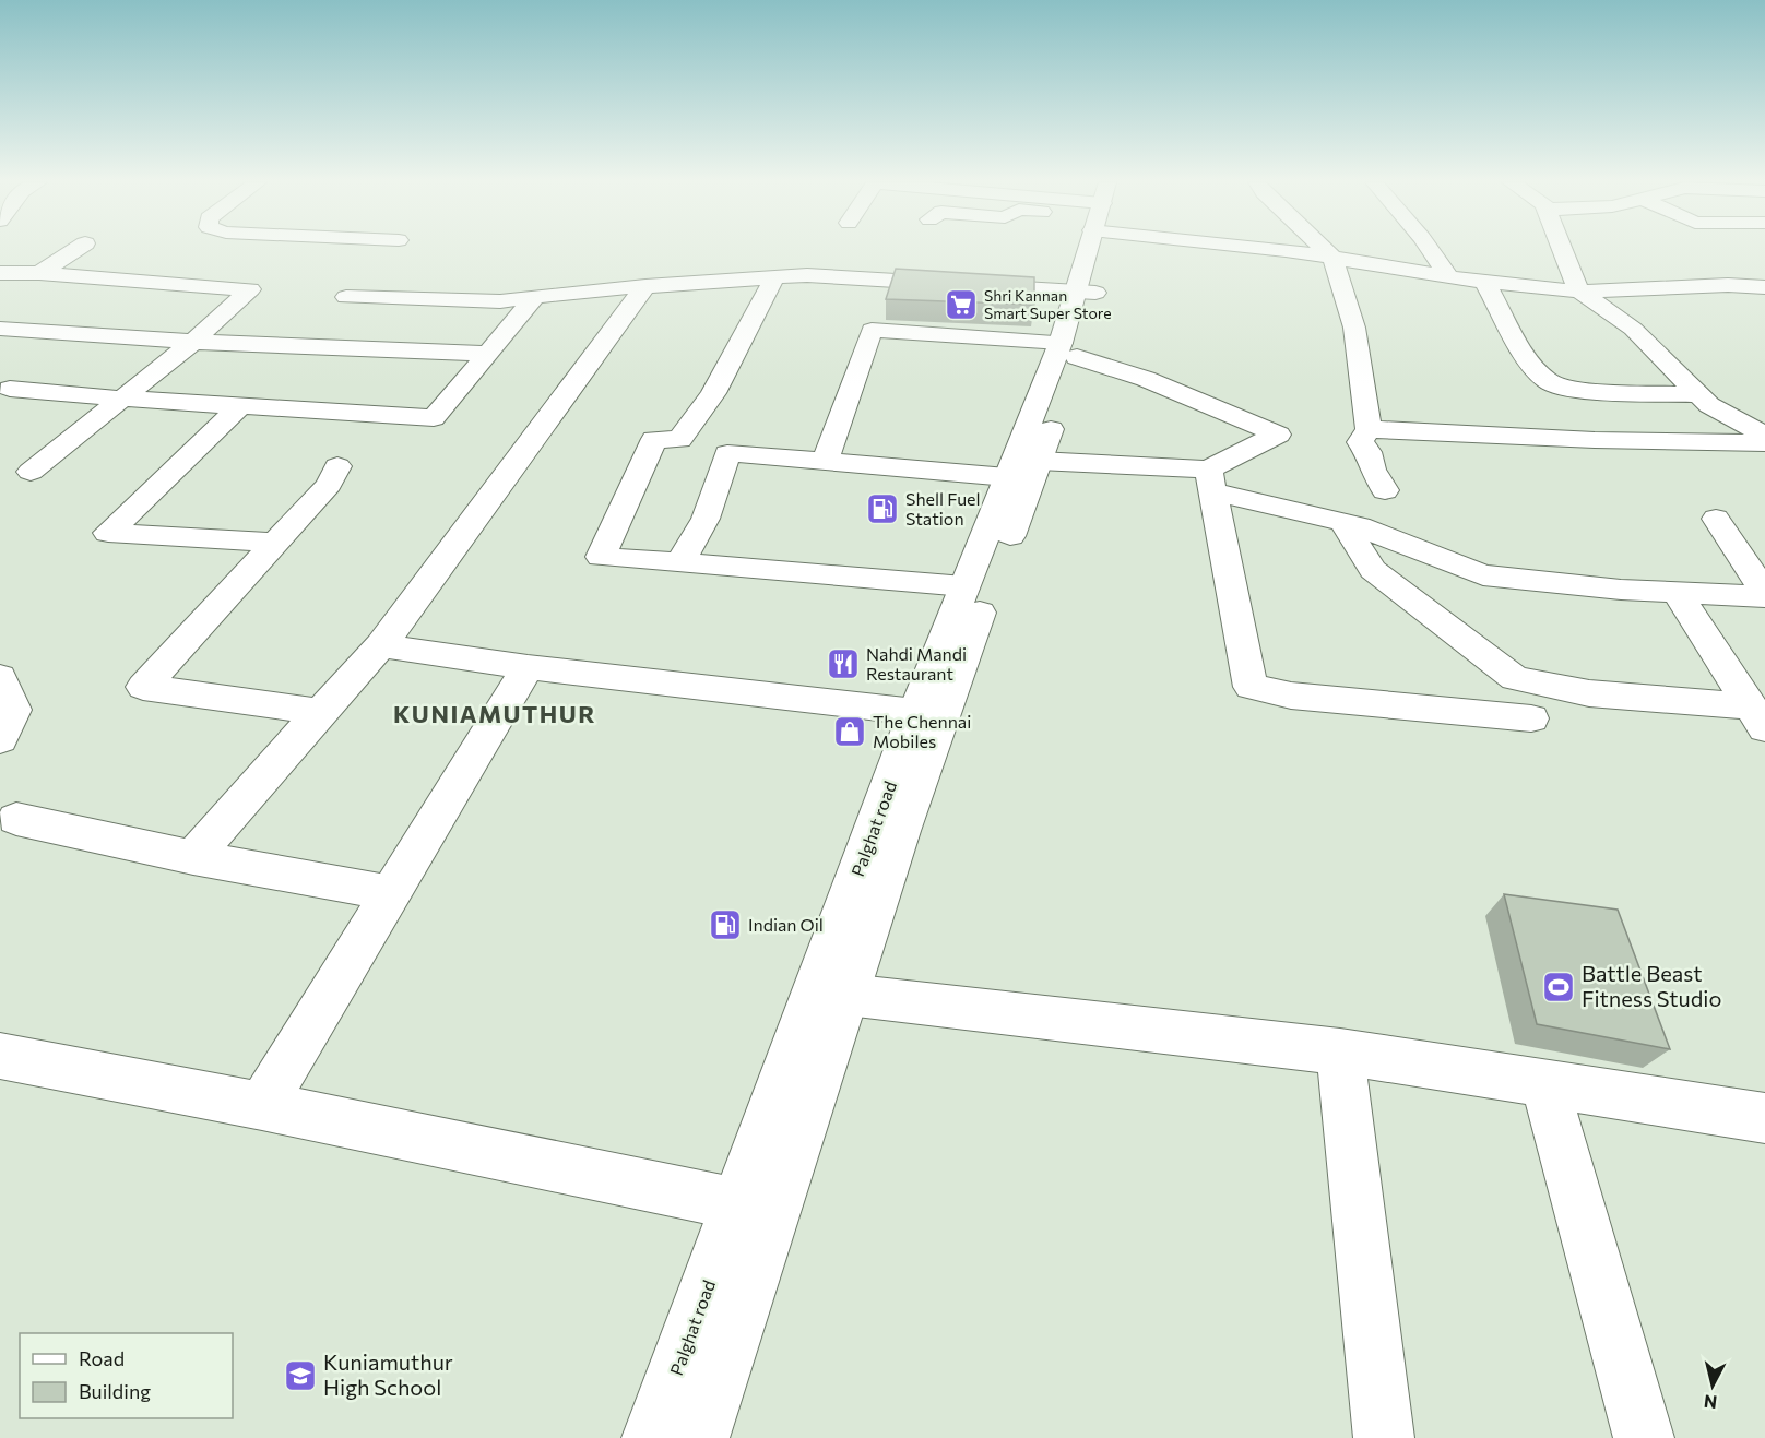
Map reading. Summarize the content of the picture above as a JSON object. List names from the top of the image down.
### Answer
{
  "streets": {
    "street": ["Palghat road"]
  },
  "districts": ["KUNIAMUTHUR"],
  "places": {
    "supermarket": ["Shri Kannan Smart Super Store"],
    "fuel station": ["Shell Fuel Station", "Indian Oil"],
    "restaurant": ["Nahdi Mandi Restaurant"],
    "shop": ["The Chennai Mobiles"],
    "sports": ["Battle Beast Fitness Studio"],
    "school or university": ["Kuniamuthur High School"]
  },
  "legend": ["Road", "Building"],
  "north": "bottom"
}
